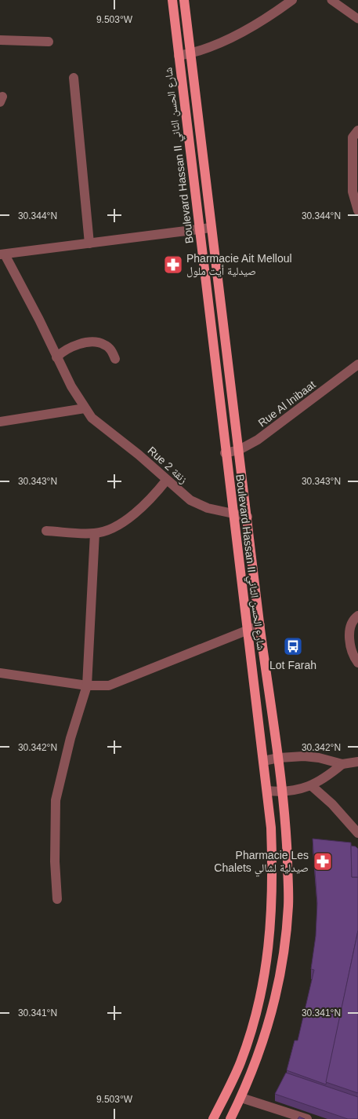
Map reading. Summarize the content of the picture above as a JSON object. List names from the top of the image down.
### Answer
{
  "streets": {
    "main road": ["Boulevard Hassan II شارع الحسن الثاني"],
    "street": ["Rue Al Inibaat", "Rue 2 زنقة"]
  },
  "crossings": [
    ["Boulevard Hassan II شارع الحسن الثاني", "Rue Al Inibaat"],
    ["Boulevard Hassan II شارع الحسن الثاني", "Rue 2 زنقة"]
  ],
  "places": {
    "pharmacy": ["Pharmacie Ait Melloul صيدلية أيت ملول", "Pharmacie Les Chalets صيدلية لشالي"],
    "bus stop": ["Lot Farah"]
  },
  "coordinates": [
    "9.503°W",
    "30.344°N",
    "30.343°N",
    "30.342°N",
    "30.341°N"
  ]
}
